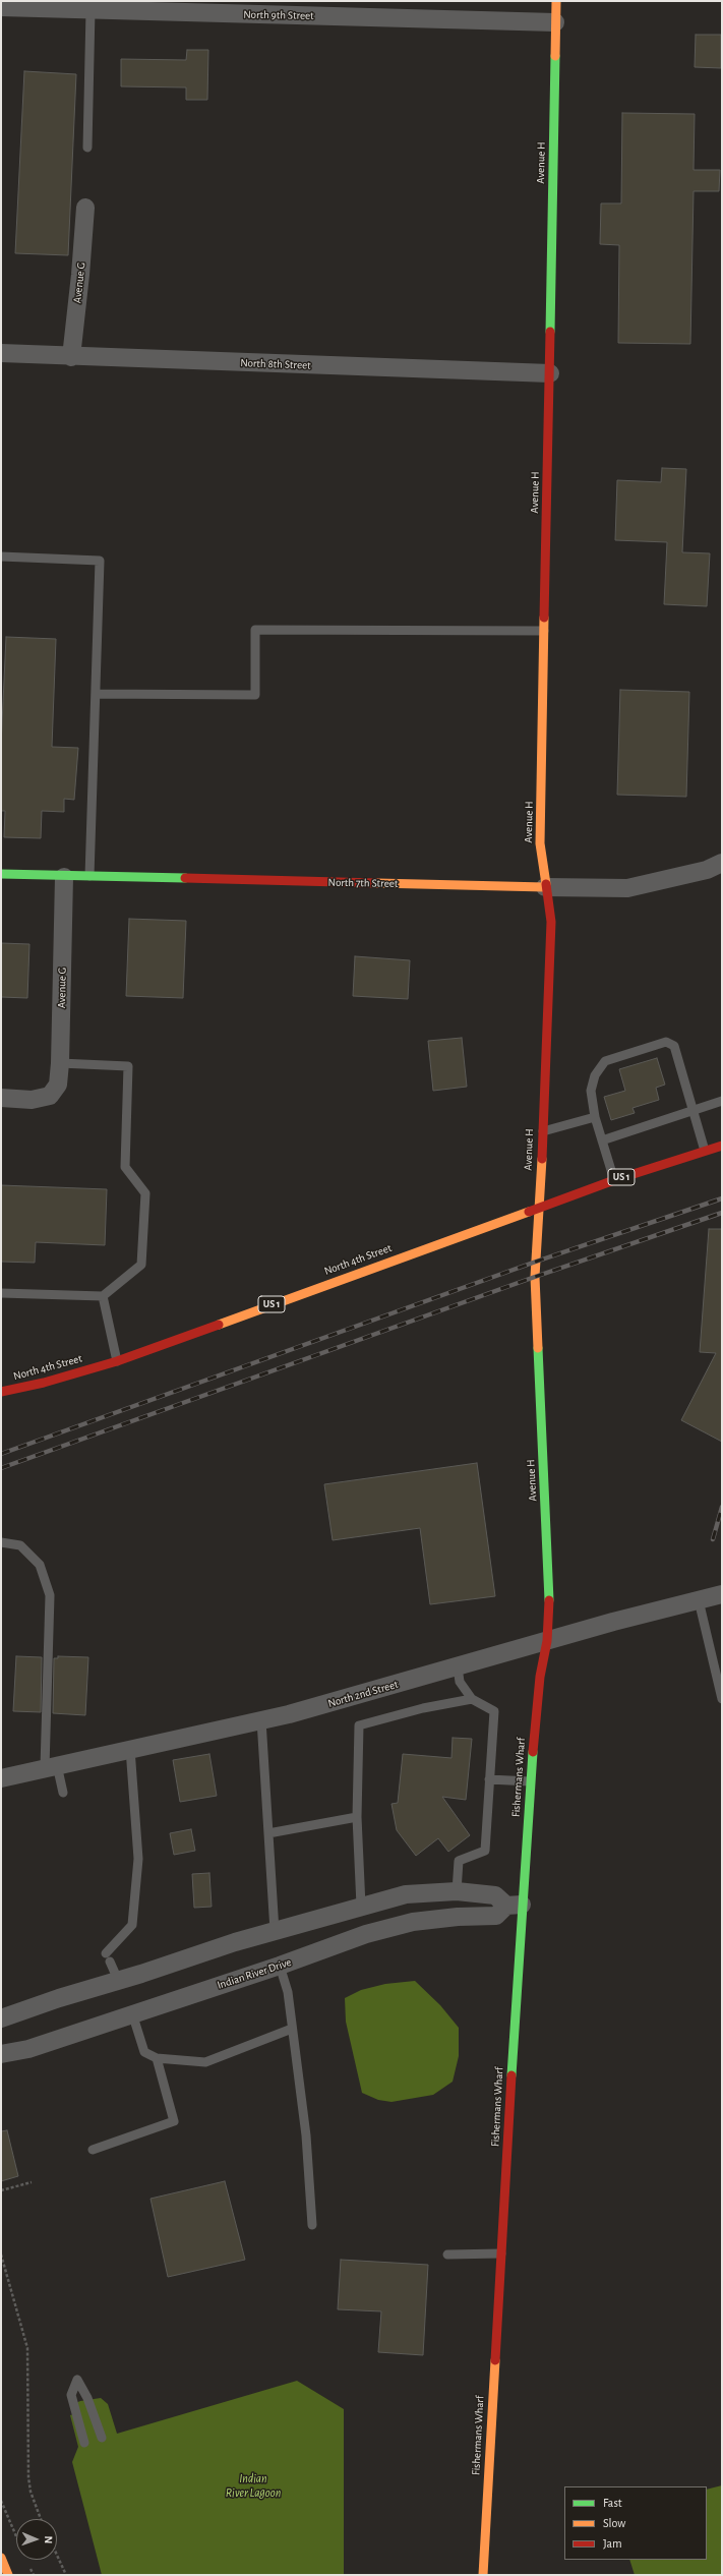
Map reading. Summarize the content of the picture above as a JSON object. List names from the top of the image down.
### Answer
{
  "streets": {
    "street": [
      "North 9th Street",
      "Avenue H",
      "Avenue G",
      "North 8th Street",
      "North 7th Street",
      "US 1",
      "North 4th Street",
      "North 2nd Street",
      "Fishermans Wharf",
      "Indian River Drive"
    ]
  },
  "crossings": [
    ["North 9th Street", "Avenue H"],
    ["Avenue H", "North 8th Street"],
    ["Avenue H", "North 7th Street"],
    ["Avenue H", "North 4th Street"],
    ["Avenue H", "North 2nd Street"],
    ["Avenue H", "Fishermans Wharf"],
    ["Avenue G", "North 8th Street"],
    ["Avenue G", "North 7th Street"],
    ["North 2nd Street", "Fishermans Wharf"],
    ["Fishermans Wharf", "Indian River Drive"]
  ],
  "water": ["Indian River Lagoon"],
  "legend": ["Fast", "Slow", "Jam"],
  "north": "right"
}
